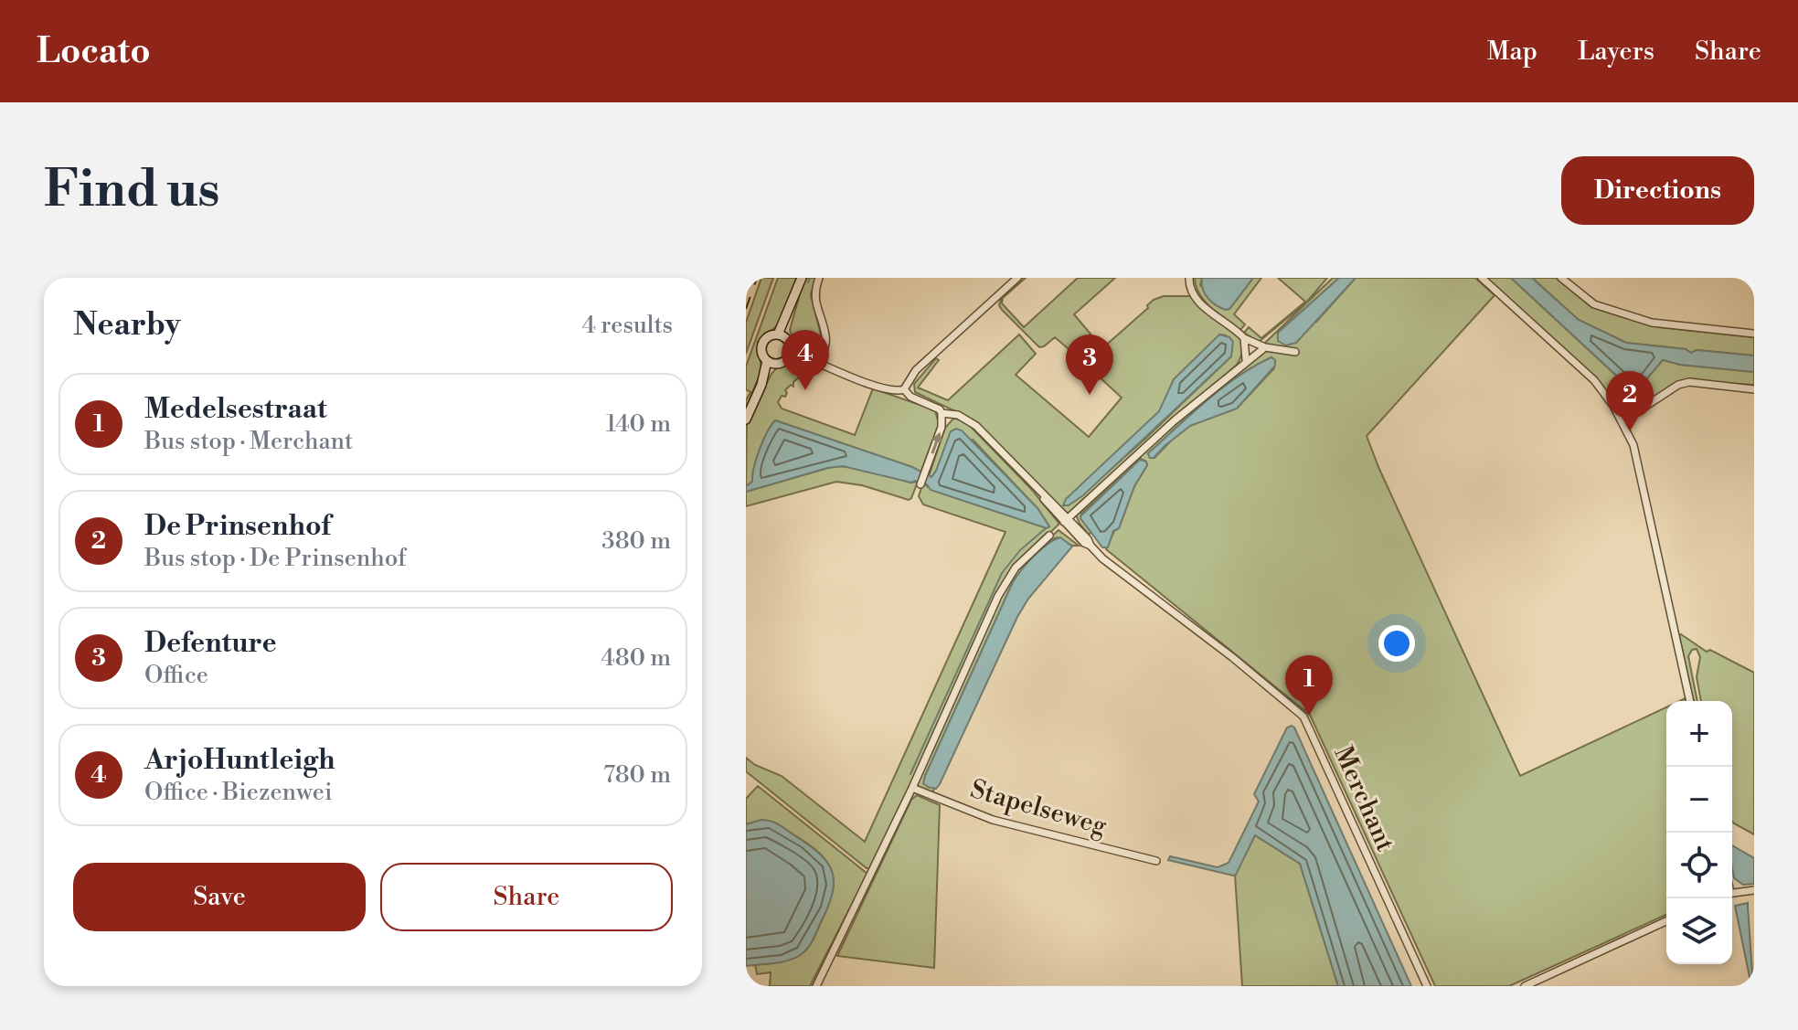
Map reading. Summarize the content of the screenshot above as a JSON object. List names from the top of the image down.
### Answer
{
  "streets": {
    "street": ["Merchant", "Stapelseweg"]
  },
  "page": {
    "header": "Locato",
    "nav": ["Map", "Layers", "Share"],
    "buttons": [
      "Directions",
      ["Save", "Share"]
    ],
    "title": "Find us",
    "heading": ["Nearby", "4 results"],
    "pins": [
      "4",
      "3",
      "2",
      "1"
    ],
    "list": [
      {
        "mark": "1",
        "name": "Medelsestraat",
        "note": "Bus stop · Merchant",
        "value": "140 m"
      },
      {
        "mark": "2",
        "name": "De Prinsenhof",
        "note": "Bus stop · De Prinsenhof",
        "value": "380 m"
      },
      {
        "mark": "3",
        "name": "Defenture",
        "note": "Office",
        "value": "480 m"
      },
      {
        "mark": "4",
        "name": "ArjoHuntleigh",
        "note": "Office · Biezenwei",
        "value": "780 m"
      }
    ],
    "map_buttons": ["+", "−"]
  }
}
